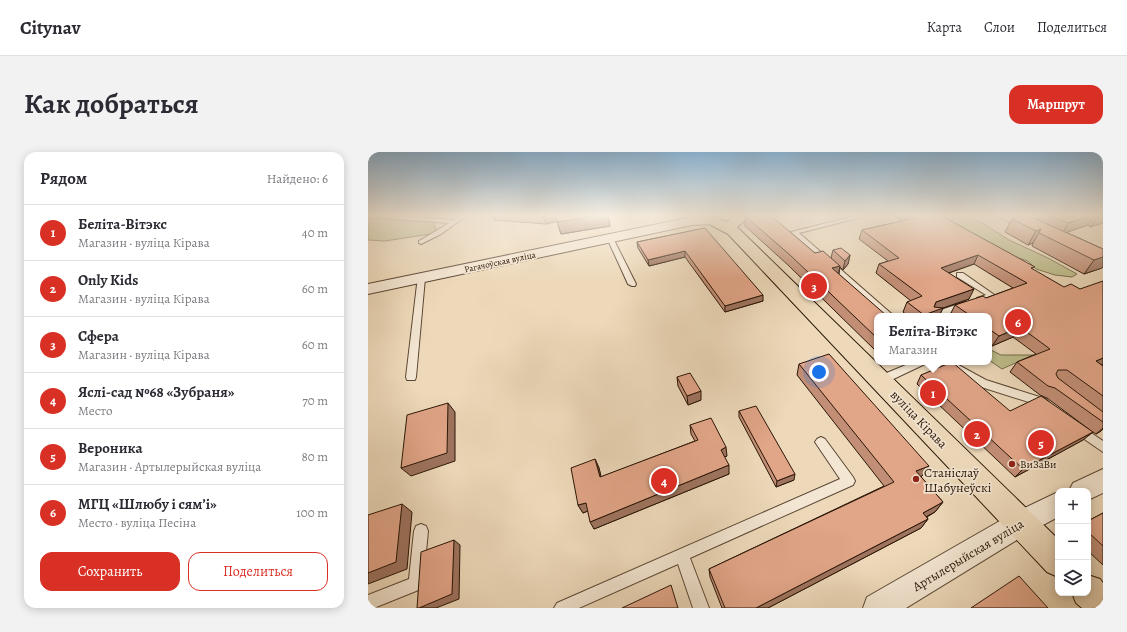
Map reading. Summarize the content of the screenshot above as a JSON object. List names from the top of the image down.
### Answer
{
  "streets": {
    "main road": ["вуліца Кірава"],
    "street": ["Рагачоўская вуліца", "Артылерыйская вуліца"]
  },
  "crossings": [
    ["вуліца Кірава", "Артылерыйская вуліца"]
  ],
  "places": ["ВиЗаВи", "Станіслаў Шабунеўскі"],
  "page": {
    "header": "Citynav",
    "nav": ["Карта", "Слои", "Поделиться"],
    "title": "Как добраться",
    "buttons": [
      "Маршрут",
      ["Сохранить", "Поделиться"]
    ],
    "heading": ["Рядом", "Найдено: 6"],
    "list": [
      {
        "mark": "1",
        "name": "Беліта-Вітэкс",
        "note": "Магазин · вуліца Кірава",
        "value": "40 m"
      },
      {
        "mark": "2",
        "name": "Only Kids",
        "note": "Магазин · вуліца Кірава",
        "value": "60 m"
      },
      {
        "mark": "3",
        "name": "Сфера",
        "note": "Магазин · вуліца Кірава",
        "value": "60 m"
      },
      {
        "mark": "4",
        "name": "Яслі-сад №68 «Зубраня»",
        "note": "Место",
        "value": "70 m"
      },
      {
        "mark": "5",
        "name": "Вероника",
        "note": "Магазин · Артылерыйская вуліца",
        "value": "80 m"
      },
      {
        "mark": "6",
        "name": "МГЦ «Шлюбу і сямʼі»",
        "note": "Место · вуліца Песіна",
        "value": "100 m"
      }
    ],
    "pins": [
      "3",
      "6",
      "1",
      "2",
      "5",
      "4"
    ],
    "popup": ["Беліта-Вітэкс", "Магазин"],
    "map_buttons": ["+", "−"]
  }
}
